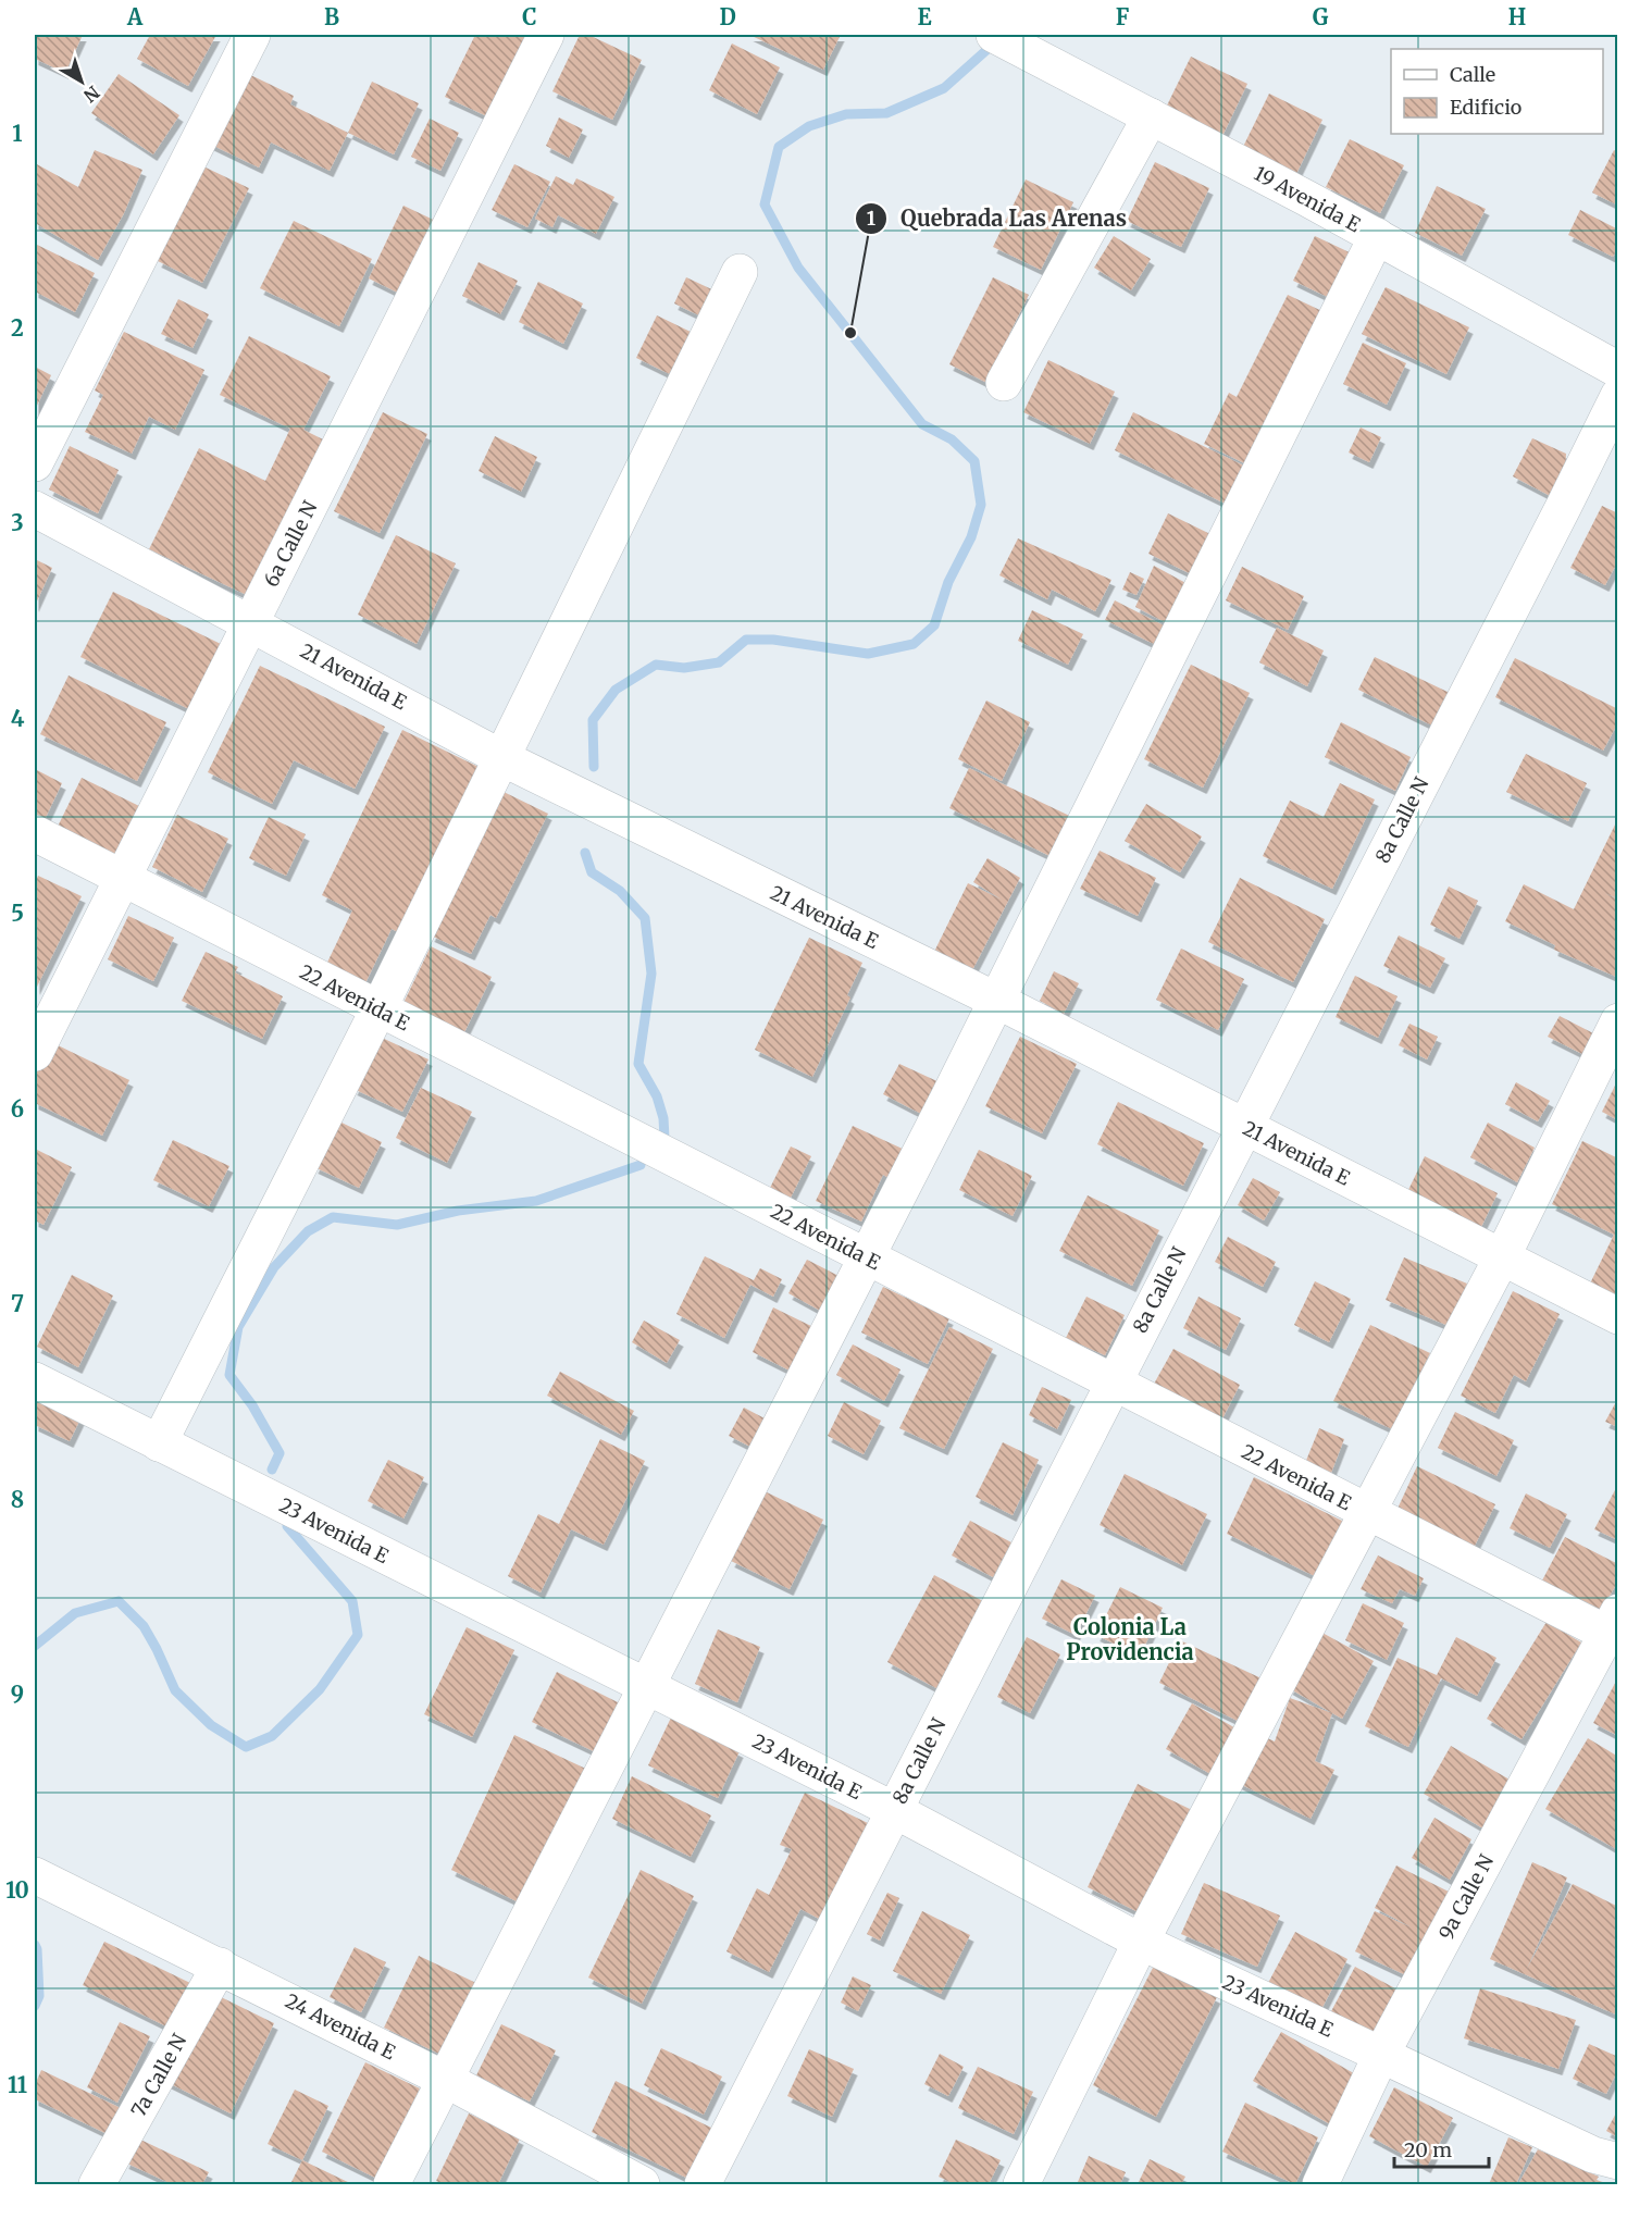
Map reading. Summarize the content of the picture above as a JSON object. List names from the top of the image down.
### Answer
{
  "streets": {
    "street": [
      "19 Avenida E",
      "6a Calle N",
      "21 Avenida E",
      "8a Calle N",
      "22 Avenida E",
      "23 Avenida E",
      "9a Calle N",
      "24 Avenida E",
      "7a Calle N"
    ]
  },
  "crossings": [
    ["6a Calle N", "21 Avenida E"],
    ["6a Calle N", "22 Avenida E"],
    ["21 Avenida E", "8a Calle N"],
    ["8a Calle N", "22 Avenida E"],
    ["8a Calle N", "23 Avenida E"],
    ["22 Avenida E", "9a Calle N"],
    ["23 Avenida E", "9a Calle N"],
    ["24 Avenida E", "7a Calle N"]
  ],
  "districts": ["Colonia La Providencia"],
  "places": ["Quebrada Las Arenas"],
  "legend": ["Calle", "Edificio"],
  "scale_bar": "20 m",
  "north": "bottom right",
  "grid": {
    "columns": [
      "A",
      "B",
      "C",
      "D",
      "E",
      "F",
      "G",
      "H"
    ],
    "rows": [
      "1",
      "2",
      "3",
      "4",
      "5",
      "6",
      "7",
      "8",
      "9",
      "10",
      "11"
    ]
  }
}
